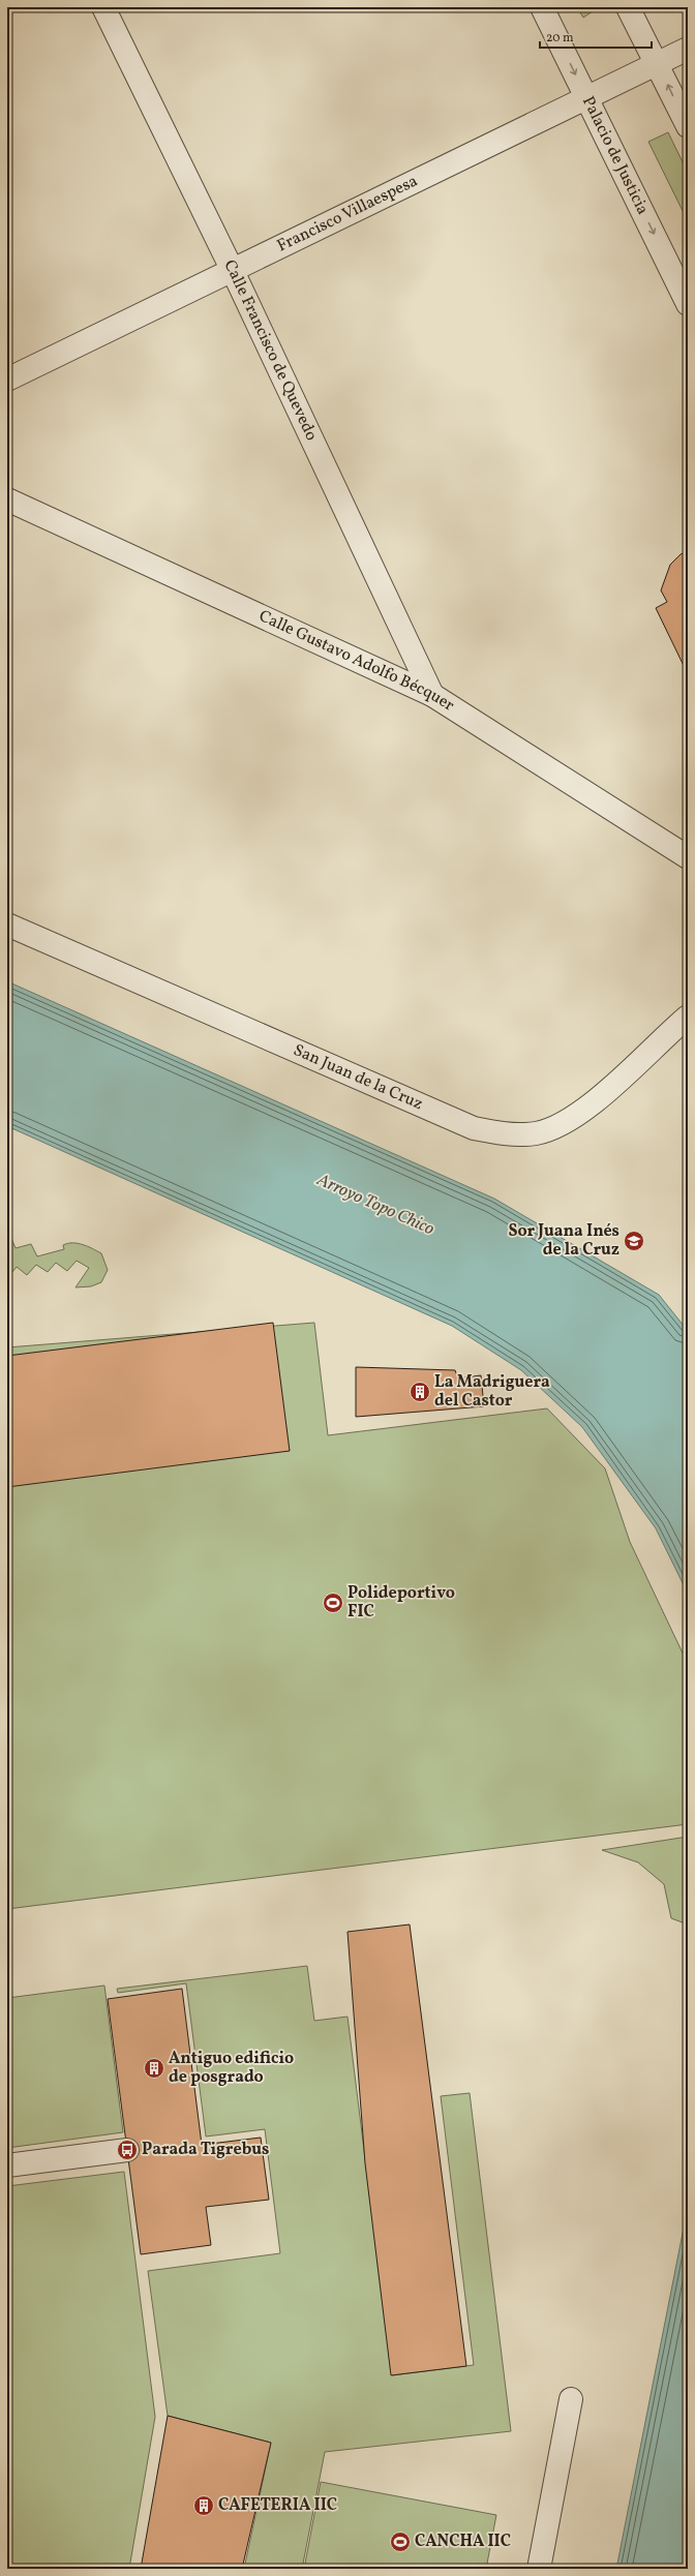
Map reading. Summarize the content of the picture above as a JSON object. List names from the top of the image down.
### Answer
{
  "streets": {
    "street": [
      "Palacio de Justicia",
      "Francisco Villaespesa",
      "Calle Francisco de Quevedo",
      "Calle Gustavo Adolfo Bécquer",
      "San Juan de la Cruz"
    ]
  },
  "crossings": [
    ["Palacio de Justicia", "Francisco Villaespesa"],
    ["Francisco Villaespesa", "Calle Francisco de Quevedo"],
    ["Calle Francisco de Quevedo", "Calle Gustavo Adolfo Bécquer"]
  ],
  "water": ["Arroyo Topo Chico"],
  "places": {
    "school or university": ["Sor Juana Inés de la Cruz"],
    "building": ["La Madriguera del Castor", "Antiguo edificio de posgrado", "CAFETERIA IIC"],
    "sports": ["Polideportivo FIC", "CANCHA IIC"],
    "bus stop": ["Parada Tigrebus"]
  },
  "scale_bar": "20 m"
}
